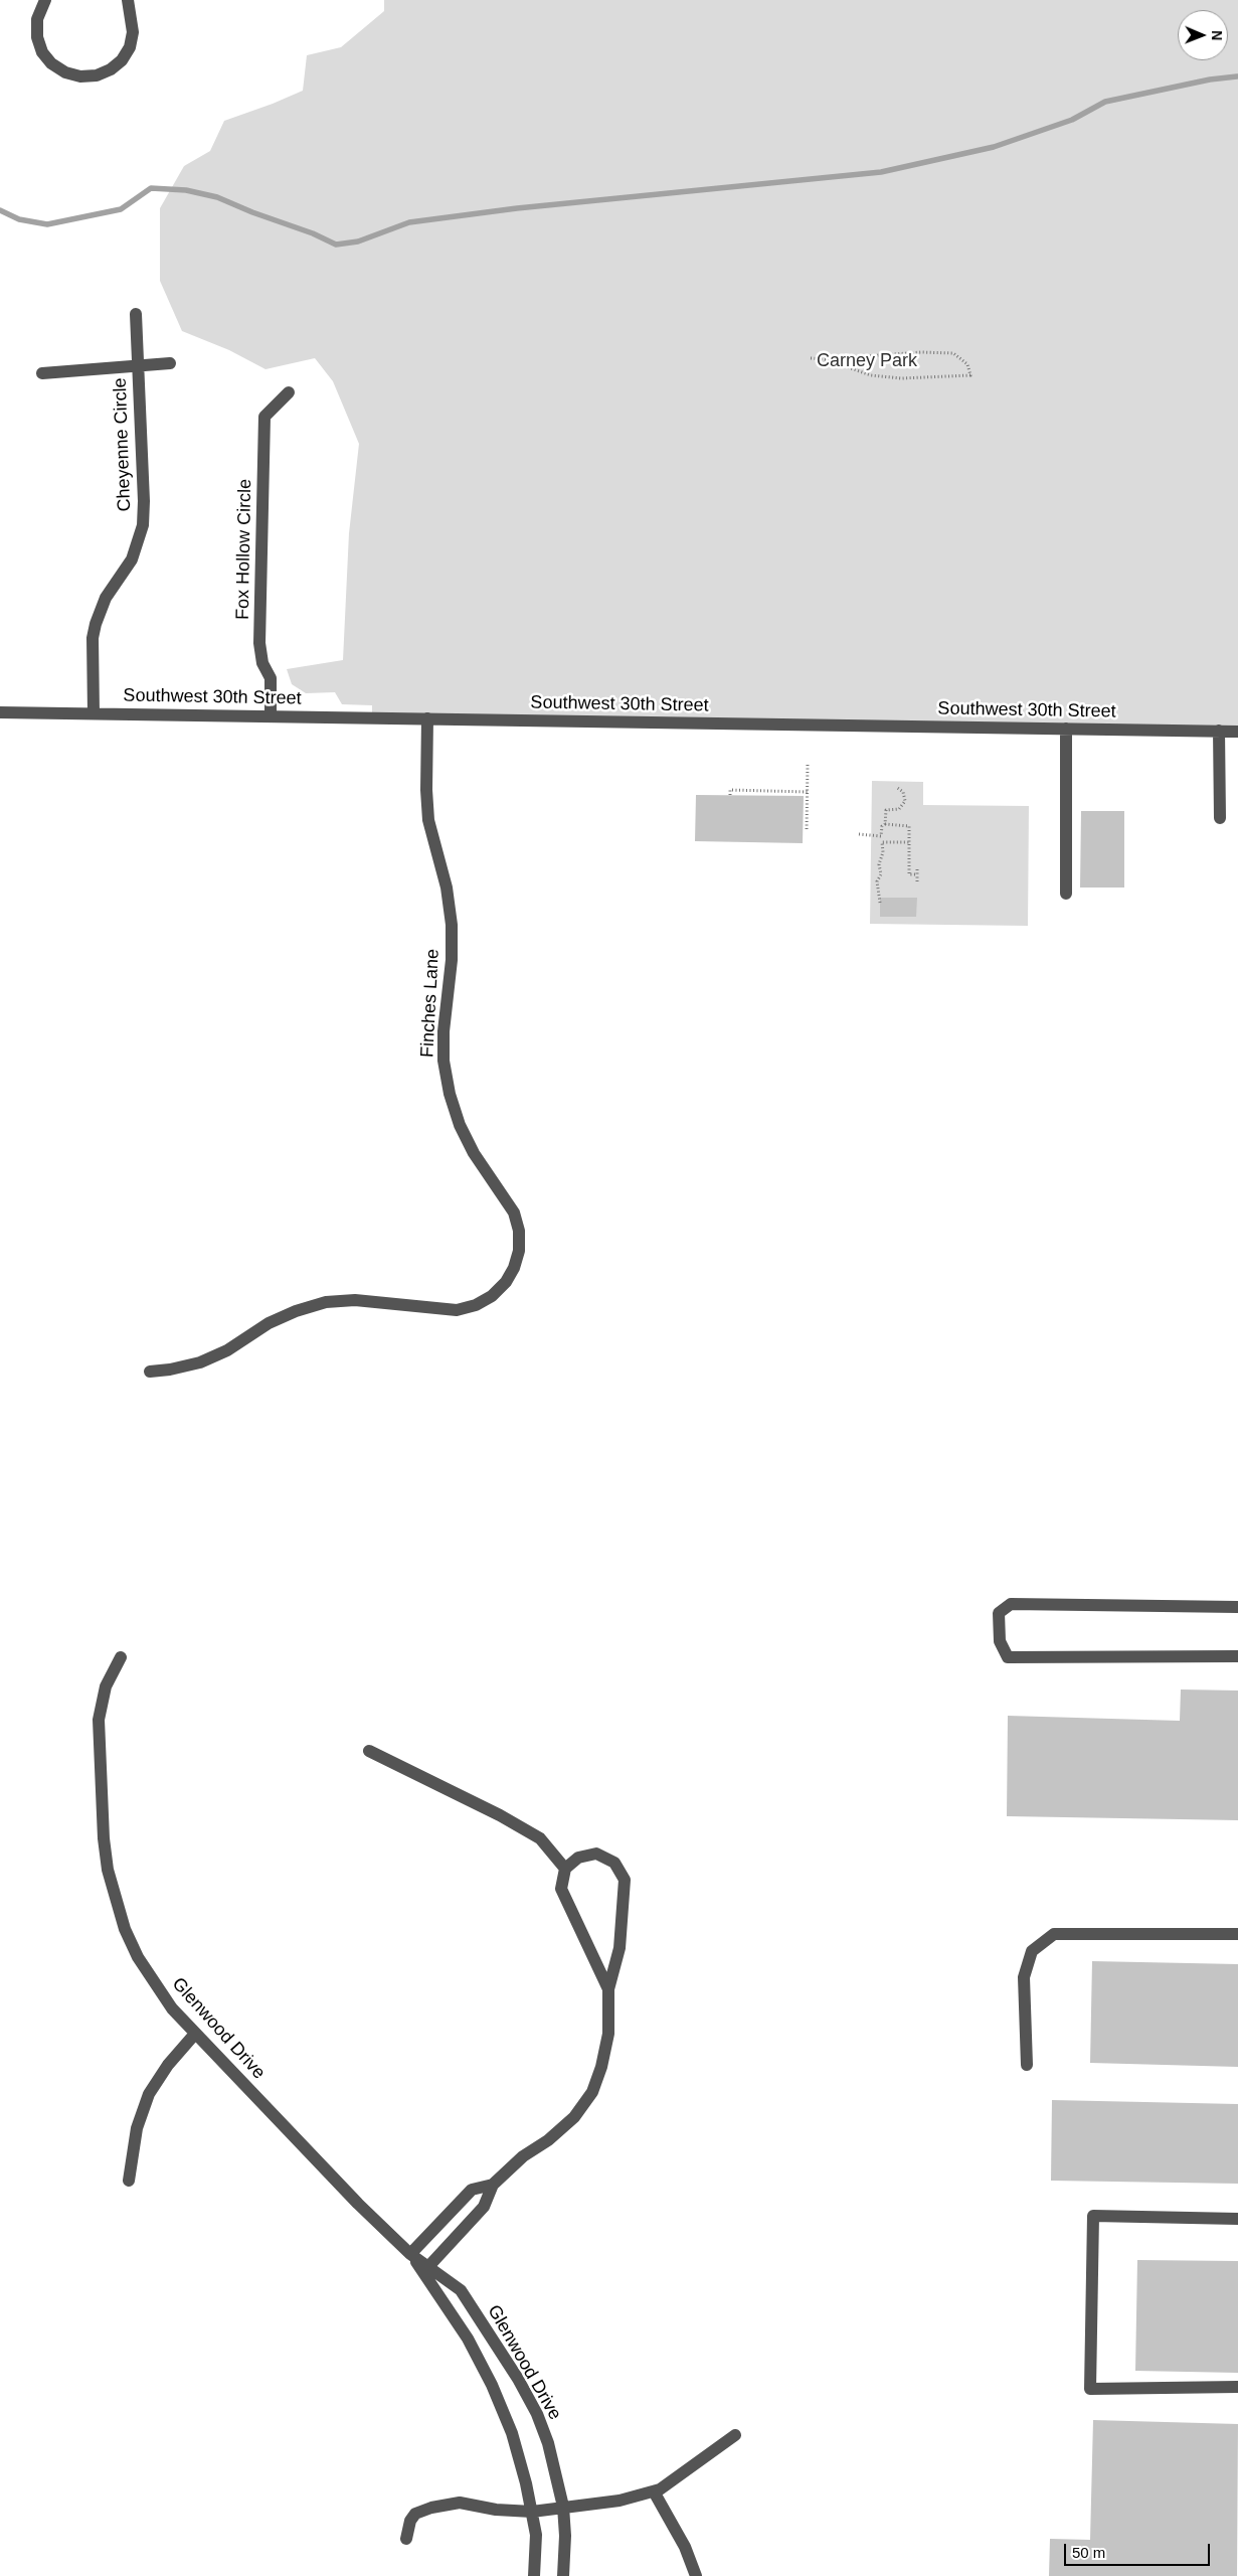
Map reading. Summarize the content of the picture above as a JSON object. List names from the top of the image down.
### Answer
{
  "streets": {
    "street": [
      "Cheyenne Circle",
      "Fox Hollow Circle",
      "Southwest 30th Street",
      "Finches Lane",
      "Glenwood Drive"
    ]
  },
  "crossings": [
    ["Cheyenne Circle", "Southwest 30th Street"],
    ["Fox Hollow Circle", "Southwest 30th Street"],
    ["Southwest 30th Street", "Finches Lane"]
  ],
  "parks": ["Carney Park"],
  "scale_bar": "50 m",
  "north": "right"
}
